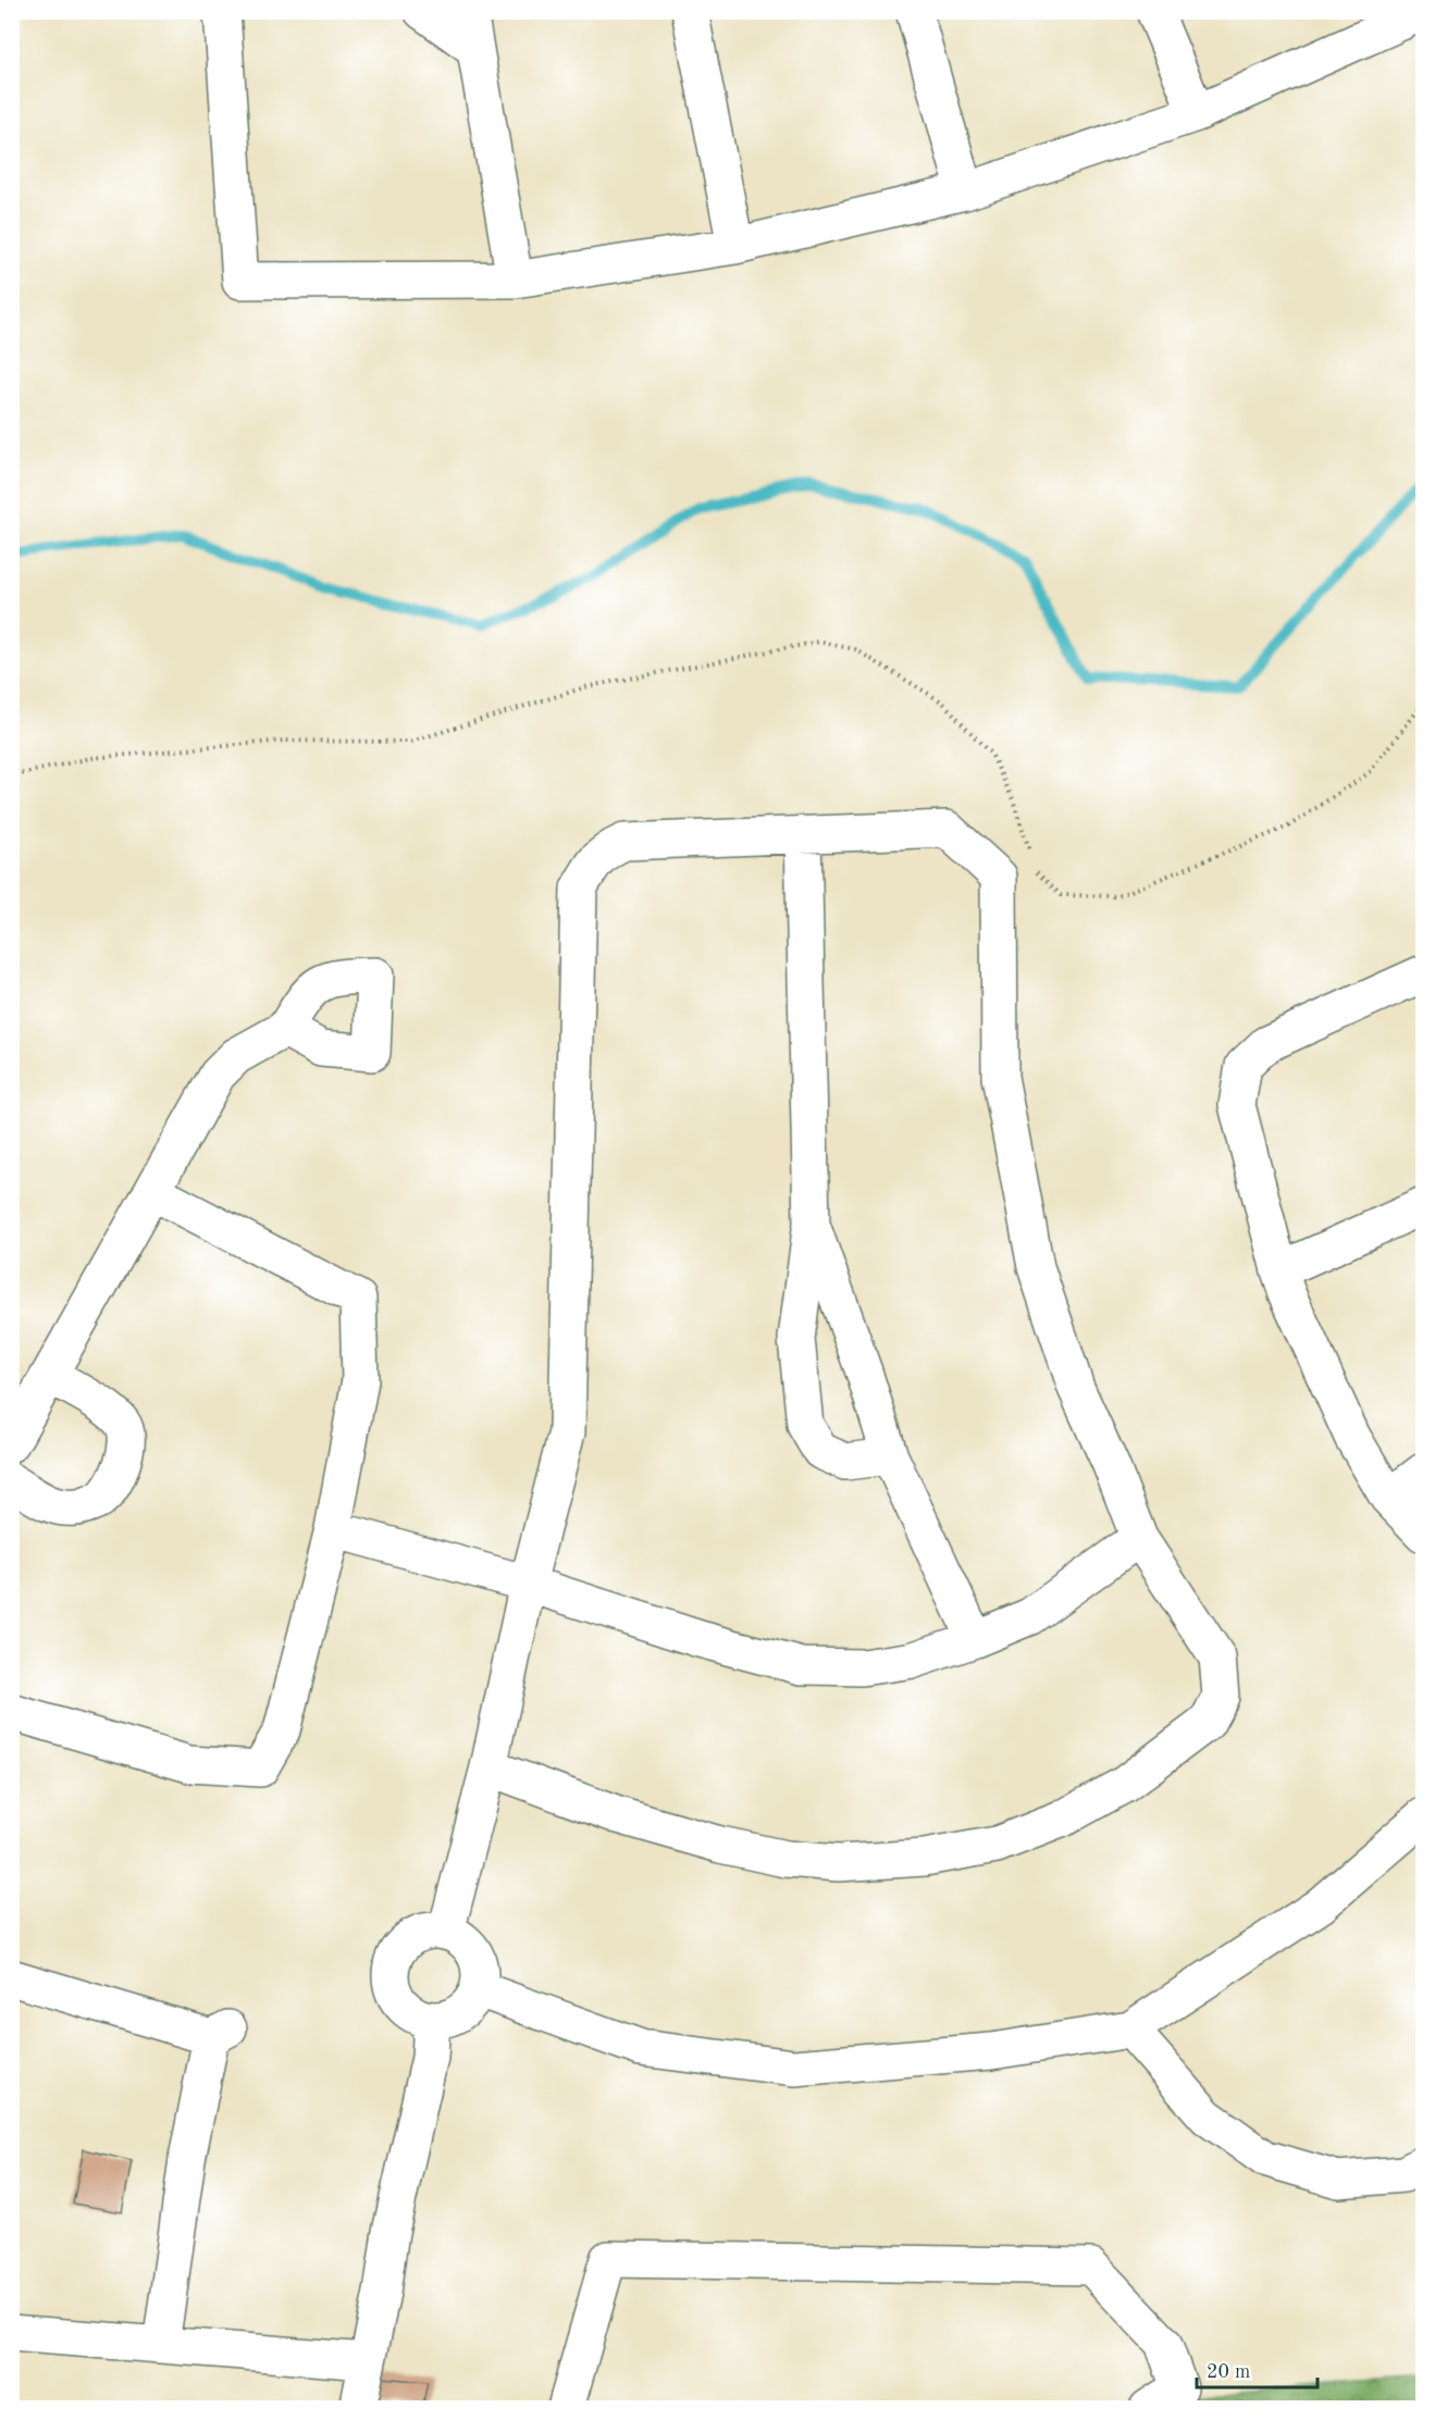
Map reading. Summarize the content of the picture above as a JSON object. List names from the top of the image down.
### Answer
{
  "scale_bar": "20 m"
}
